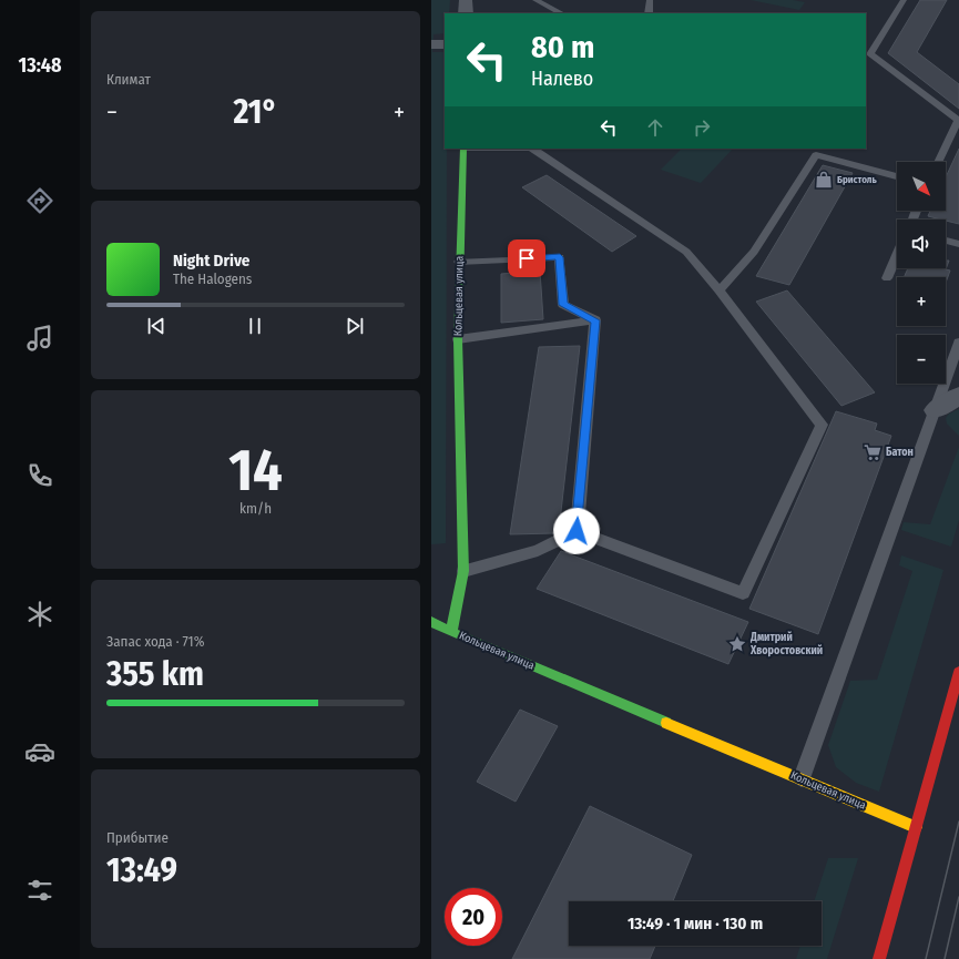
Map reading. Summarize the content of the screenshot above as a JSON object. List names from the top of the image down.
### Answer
{
  "streets": {
    "main road": ["Кольцевая улица"]
  },
  "places": {
    "shop": ["Бристоль"],
    "supermarket": ["Батон"],
    "place": ["Дмитрий Хворостовский"]
  },
  "north": "bottom right",
  "page": {
    "tabs": "13:48",
    "tile": [
      "Климат",
      ["14", "km/h"],
      ["Запас хода · 71%", "355 km"],
      ["Прибытие", "13:49"]
    ],
    "turn": ["80 m", "Налево"],
    "heat": ["−", "21°", "+"],
    "map_buttons": ["+", "−"],
    "song": ["Night Drive", "The Halogens"],
    "limit": "20",
    "trip": "13:49 · 1 мин · 130 m"
  }
}
